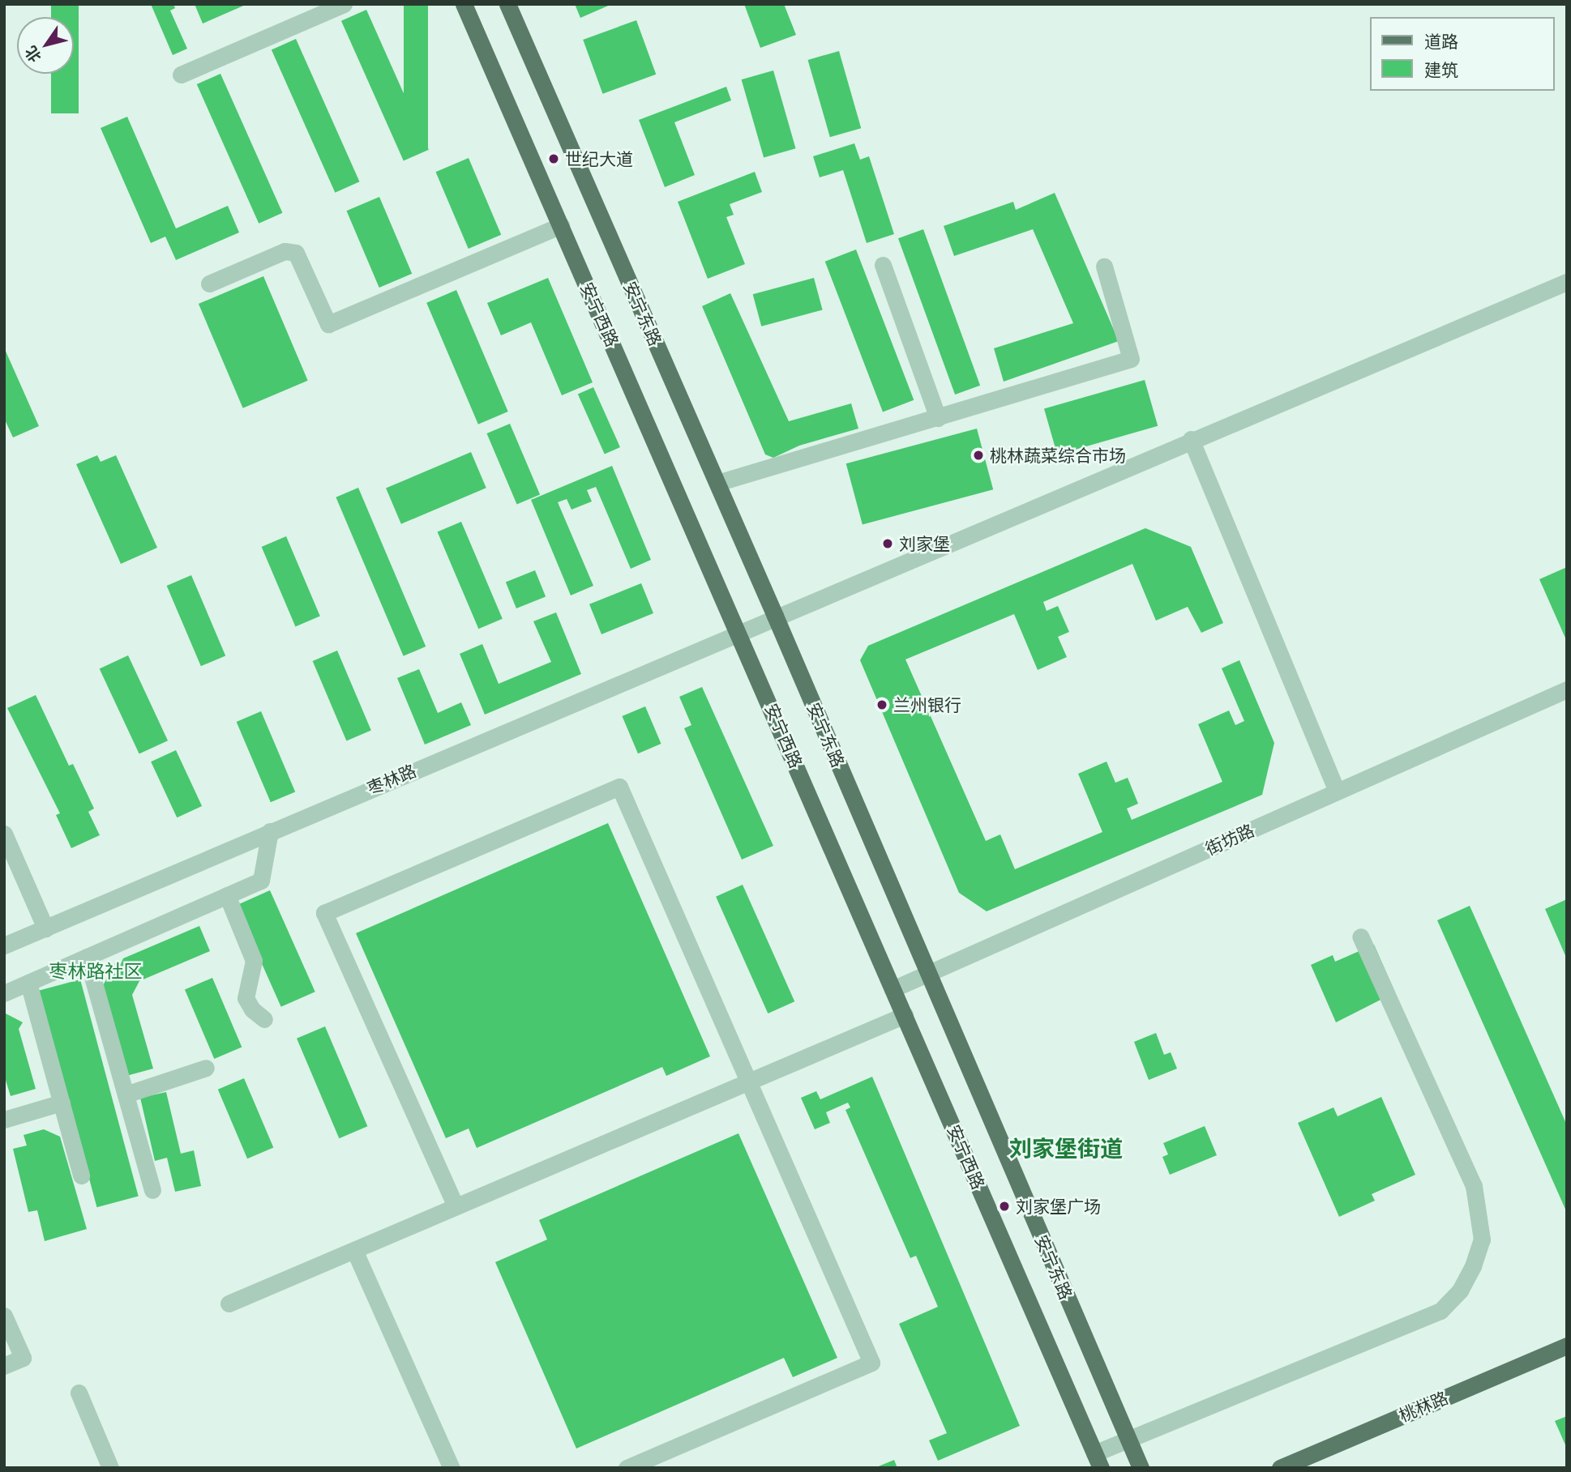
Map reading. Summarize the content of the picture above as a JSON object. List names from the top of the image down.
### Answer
{
  "streets": {
    "main road": ["安宁东路", "安宁西路", "桃林路"],
    "street": ["枣林路", "街坊路"]
  },
  "crossings": [
    ["安宁东路", "枣林路"],
    ["安宁东路", "街坊路"],
    ["安宁西路", "枣林路"],
    ["安宁西路", "街坊路"]
  ],
  "districts": ["枣林路社区", "刘家堡街道"],
  "places": [
    "世纪大道",
    "桃林蔬菜综合市场",
    "刘家堡",
    "兰州银行",
    "刘家堡广场"
  ],
  "legend": ["道路", "建筑"],
  "north": "bottom left"
}
